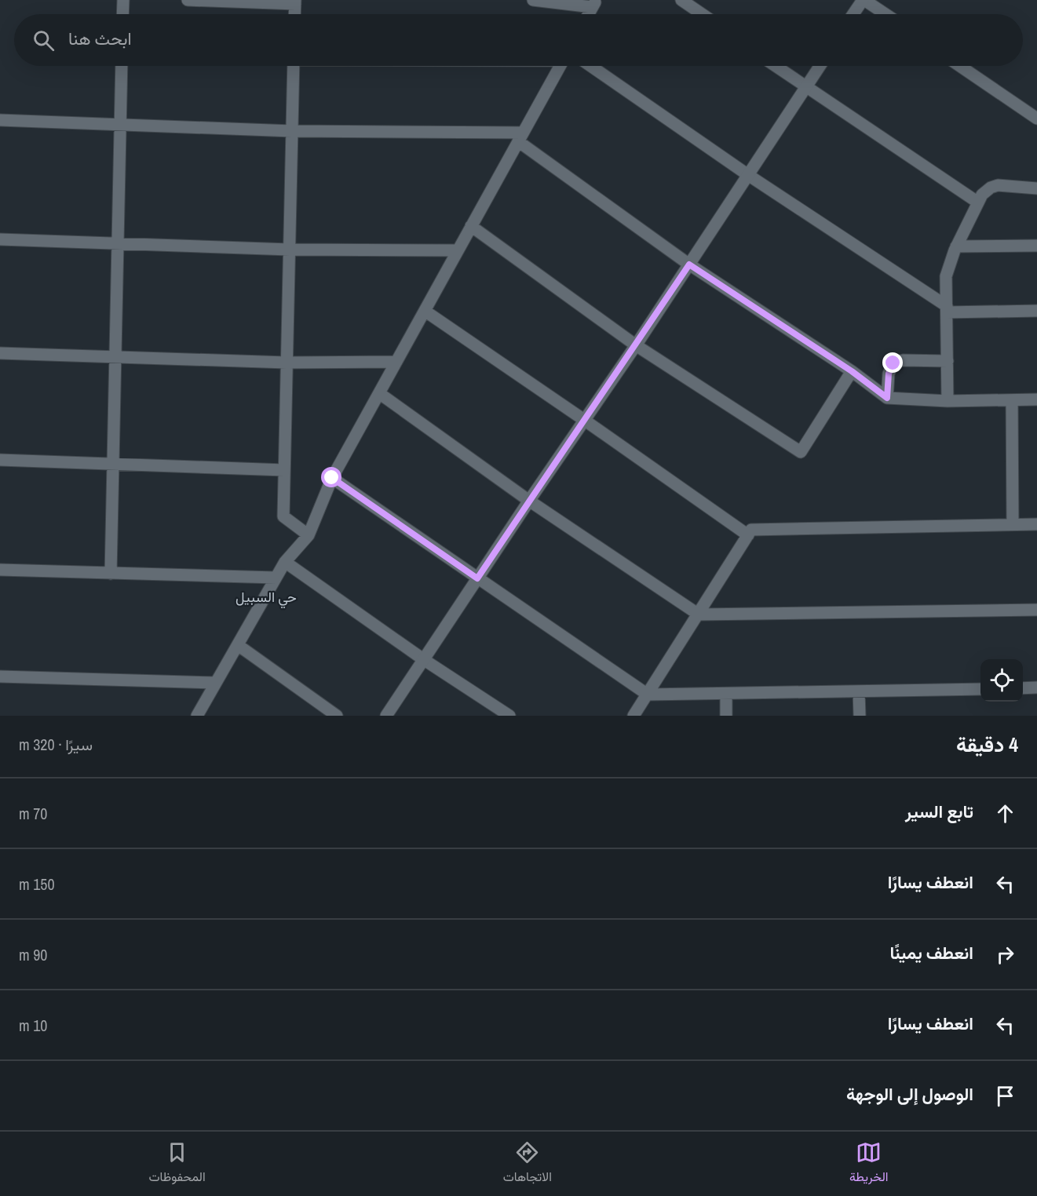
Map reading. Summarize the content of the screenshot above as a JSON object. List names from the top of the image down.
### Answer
{
  "districts": ["حي السبيل"],
  "page": {
    "search": "ابحث هنا",
    "heading": ["4 دقيقة", "سيرًا · 320 m"],
    "list": [
      ["تابع السير", "70 m"],
      ["انعطف يسارًا", "150 m"],
      ["انعطف يمينًا", "90 m"],
      ["انعطف يسارًا", "10 m"],
      "الوصول إلى الوجهة"
    ],
    "nav": ["الخريطة", "الاتجاهات", "المحفوظات"]
  }
}
